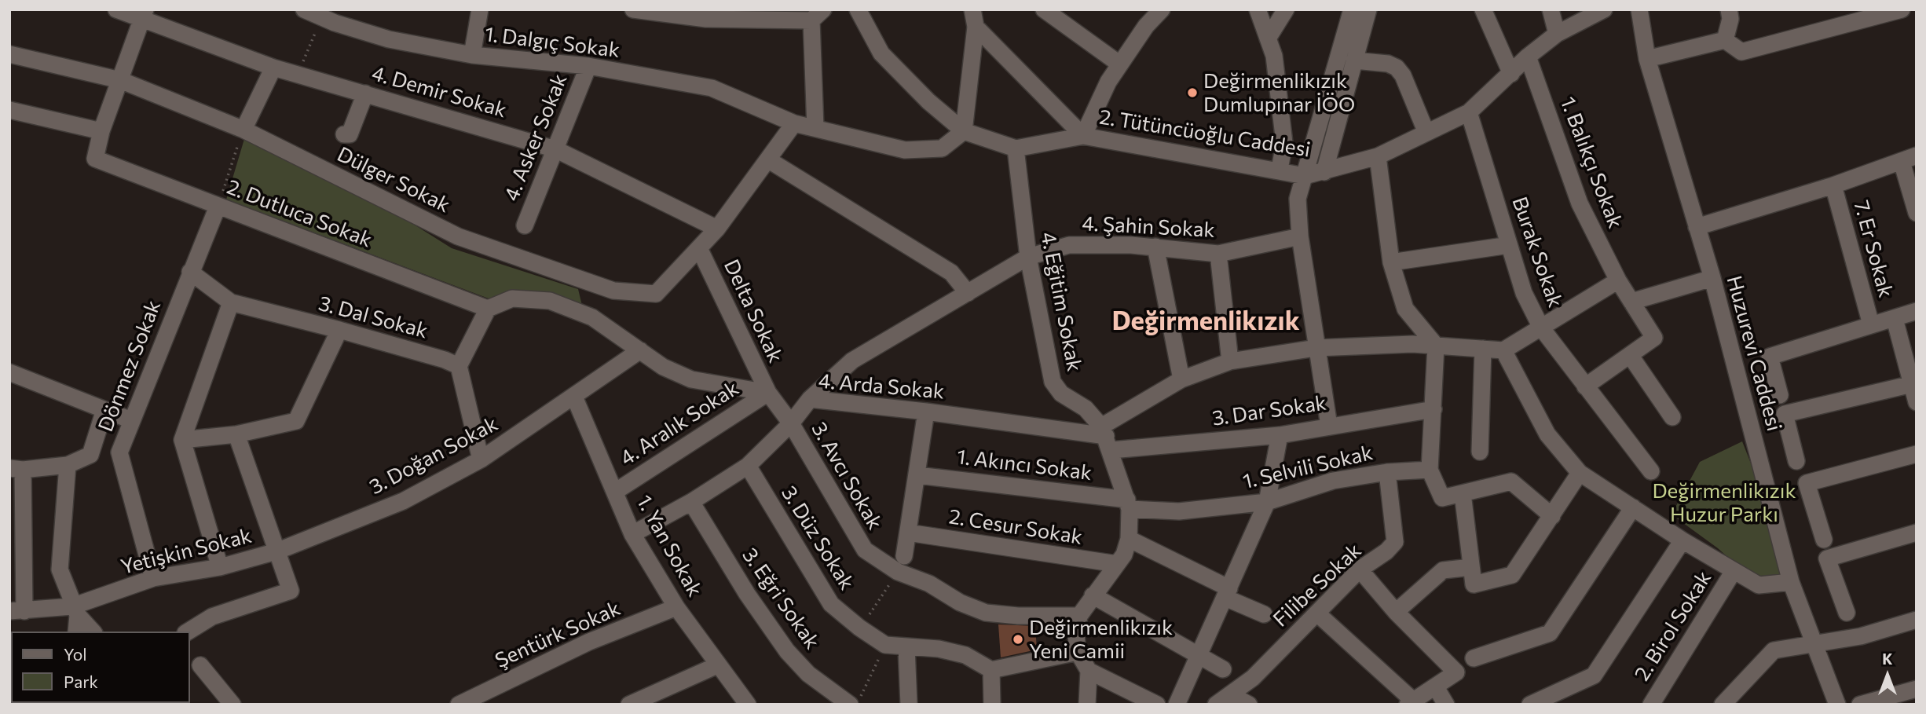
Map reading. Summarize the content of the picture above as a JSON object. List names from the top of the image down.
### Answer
{
  "streets": {
    "street": [
      "1. Dalgıç Sokak",
      "4. Demir Sokak",
      "2. Tütüncüoğlu Caddesi",
      "4. Asker Sokak",
      "1. Balıkçı Sokak",
      "Dülger Sokak",
      "2. Dutluca Sokak",
      "4. Şahin Sokak",
      "7. Er Sokak",
      "Burak Sokak",
      "4. Eğitim Sokak",
      "Delta Sokak",
      "3. Dal Sokak",
      "Huzurevi Caddesi",
      "Dönmez Sokak",
      "4. Arda Sokak",
      "3. Dar Sokak",
      "4. Aralık Sokak",
      "3. Doğan Sokak",
      "1. Akıncı Sokak",
      "1. Selvili Sokak",
      "3. Avcı Sokak",
      "2. Cesur Sokak",
      "3. Düz Sokak",
      "1. Yan Sokak",
      "Yetişkin Sokak",
      "Filibe Sokak",
      "3. Eğri Sokak",
      "2. Birol Sokak",
      "Şentürk Sokak"
    ]
  },
  "crossings": [
    ["1. Dalgıç Sokak", "4. Asker Sokak"],
    ["1. Dalgıç Sokak", "Delta Sokak"],
    ["4. Demir Sokak", "4. Asker Sokak"],
    ["4. Demir Sokak", "Delta Sokak"],
    ["2. Tütüncüoğlu Caddesi", "1. Balıkçı Sokak"],
    ["2. Tütüncüoğlu Caddesi", "Burak Sokak"],
    ["2. Tütüncüoğlu Caddesi", "4. Eğitim Sokak"],
    ["Dülger Sokak", "Delta Sokak"],
    ["2. Dutluca Sokak", "Dönmez Sokak"],
    ["4. Şahin Sokak", "4. Eğitim Sokak"],
    ["4. Şahin Sokak", "4. Arda Sokak"],
    ["7. Er Sokak", "Huzurevi Caddesi"],
    ["4. Eğitim Sokak", "4. Arda Sokak"],
    ["4. Eğitim Sokak", "3. Dar Sokak"],
    ["4. Eğitim Sokak", "1. Akıncı Sokak"],
    ["4. Eğitim Sokak", "1. Selvili Sokak"],
    ["4. Eğitim Sokak", "3. Avcı Sokak"],
    ["4. Eğitim Sokak", "2. Cesur Sokak"],
    ["Delta Sokak", "4. Arda Sokak"],
    ["Delta Sokak", "4. Aralık Sokak"],
    ["Delta Sokak", "3. Avcı Sokak"],
    ["3. Dal Sokak", "Dönmez Sokak"],
    ["Dönmez Sokak", "Yetişkin Sokak"],
    ["4. Arda Sokak", "3. Dar Sokak"],
    ["4. Arda Sokak", "3. Avcı Sokak"],
    ["4. Arda Sokak", "3. Düz Sokak"],
    ["4. Arda Sokak", "1. Yan Sokak"],
    ["4. Arda Sokak", "3. Eğri Sokak"],
    ["4. Aralık Sokak", "1. Yan Sokak"],
    ["3. Doğan Sokak", "1. Yan Sokak"],
    ["3. Doğan Sokak", "Yetişkin Sokak"],
    ["1. Akıncı Sokak", "1. Selvili Sokak"],
    ["1. Selvili Sokak", "Filibe Sokak"],
    ["1. Yan Sokak", "Şentürk Sokak"]
  ],
  "districts": ["Değirmenlikızık"],
  "parks": ["Değirmenlikızık Huzur Parkı"],
  "places": ["Değirmenlikızık Dumlupınar İÖO", "Değirmenlikızık Yeni Camii"],
  "legend": ["Yol", "Park"],
  "north": "top"
}
